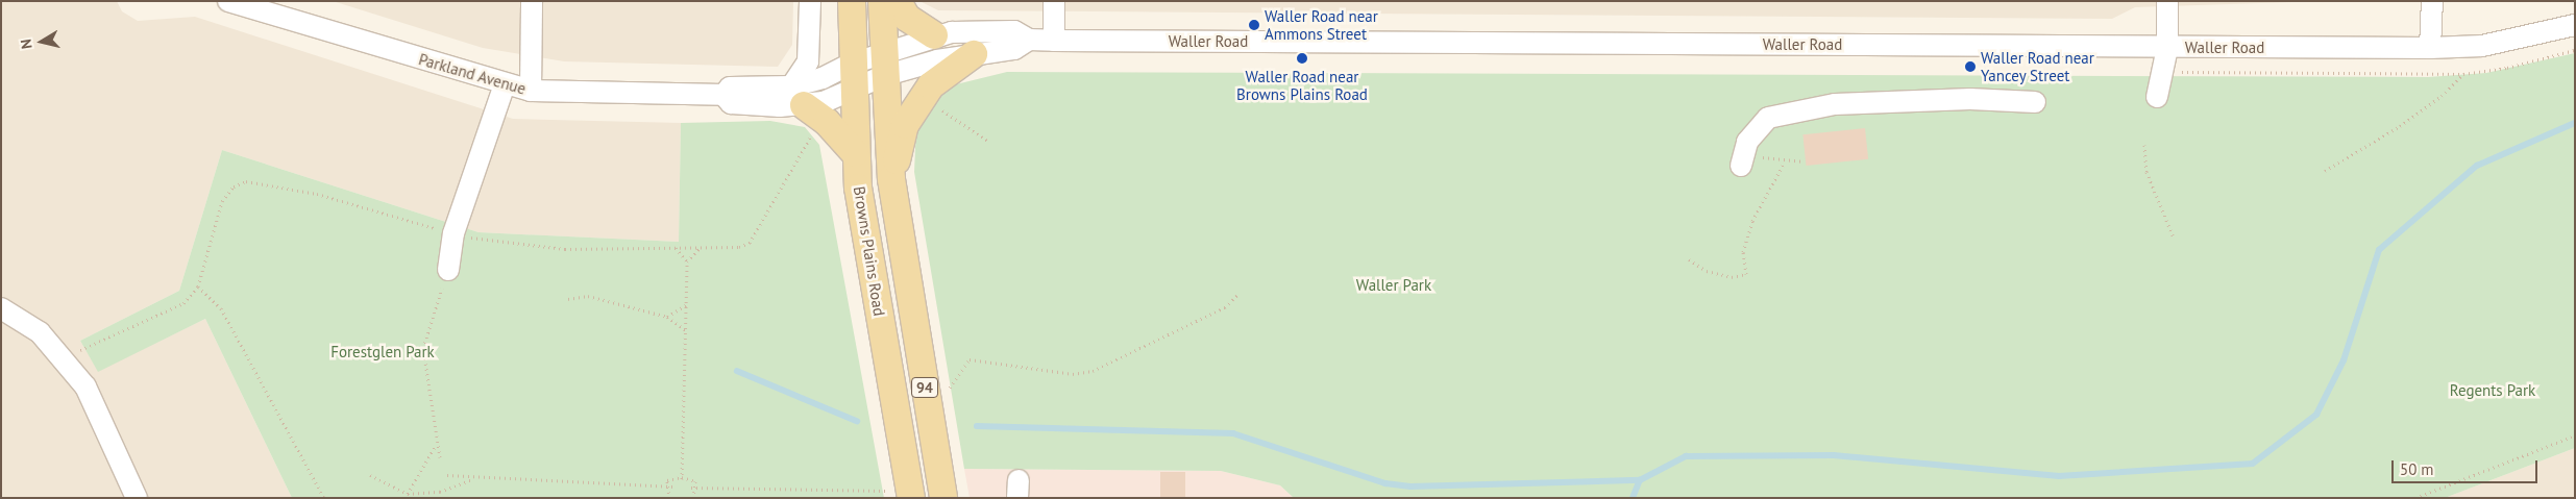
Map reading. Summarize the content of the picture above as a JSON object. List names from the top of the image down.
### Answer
{
  "streets": {
    "main road": ["Browns Plains Road", "94"],
    "street": ["Waller Road", "Parkland Avenue"]
  },
  "crossings": [
    ["Waller Road", "Parkland Avenue"],
    ["Waller Road", "Browns Plains Road"],
    ["Parkland Avenue", "Browns Plains Road"]
  ],
  "parks": ["Waller Park", "Forestglen Park", "Regents Park"],
  "places": ["Waller Road near Ammons Street", "Waller Road near Browns Plains Road", "Waller Road near Yancey Street"],
  "scale_bar": "50 m",
  "north": "left"
}
